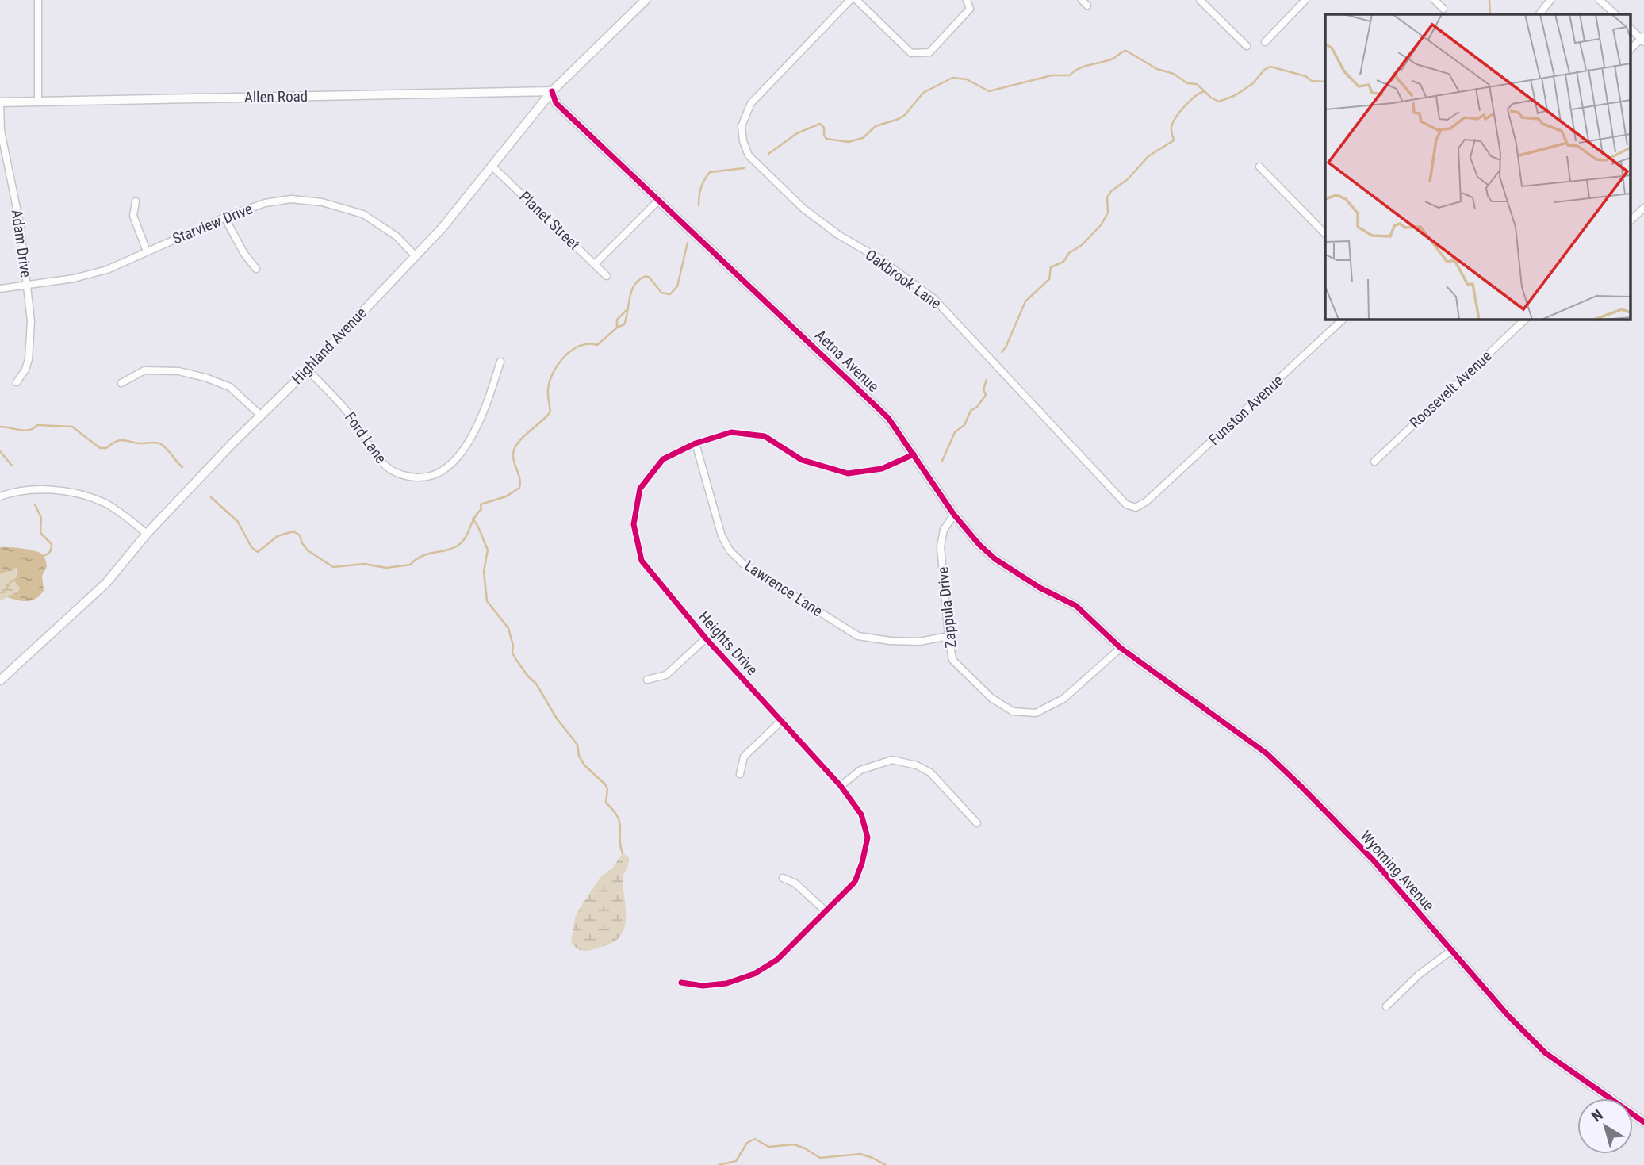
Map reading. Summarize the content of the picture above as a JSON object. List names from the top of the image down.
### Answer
{
  "streets": {
    "street": [
      "Allen Road",
      "Planet Street",
      "Starview Drive",
      "Adam Drive",
      "Oakbrook Lane",
      "Highland Avenue",
      "Aetna Avenue",
      "Roosevelt Avenue",
      "Funston Avenue",
      "Ford Lane",
      "Lawrence Lane",
      "Zappula Drive",
      "Heights Drive",
      "Wyoming Avenue"
    ]
  },
  "crossings": [
    ["Allen Road", "Adam Drive"],
    ["Allen Road", "Highland Avenue"],
    ["Allen Road", "Aetna Avenue"],
    ["Planet Street", "Highland Avenue"],
    ["Starview Drive", "Adam Drive"],
    ["Starview Drive", "Highland Avenue"],
    ["Oakbrook Lane", "Funston Avenue"],
    ["Highland Avenue", "Aetna Avenue"],
    ["Highland Avenue", "Ford Lane"],
    ["Aetna Avenue", "Zappula Drive"],
    ["Aetna Avenue", "Heights Drive"],
    ["Aetna Avenue", "Wyoming Avenue"],
    ["Lawrence Lane", "Zappula Drive"],
    ["Lawrence Lane", "Heights Drive"],
    ["Zappula Drive", "Wyoming Avenue"]
  ],
  "north": "top left"
}
